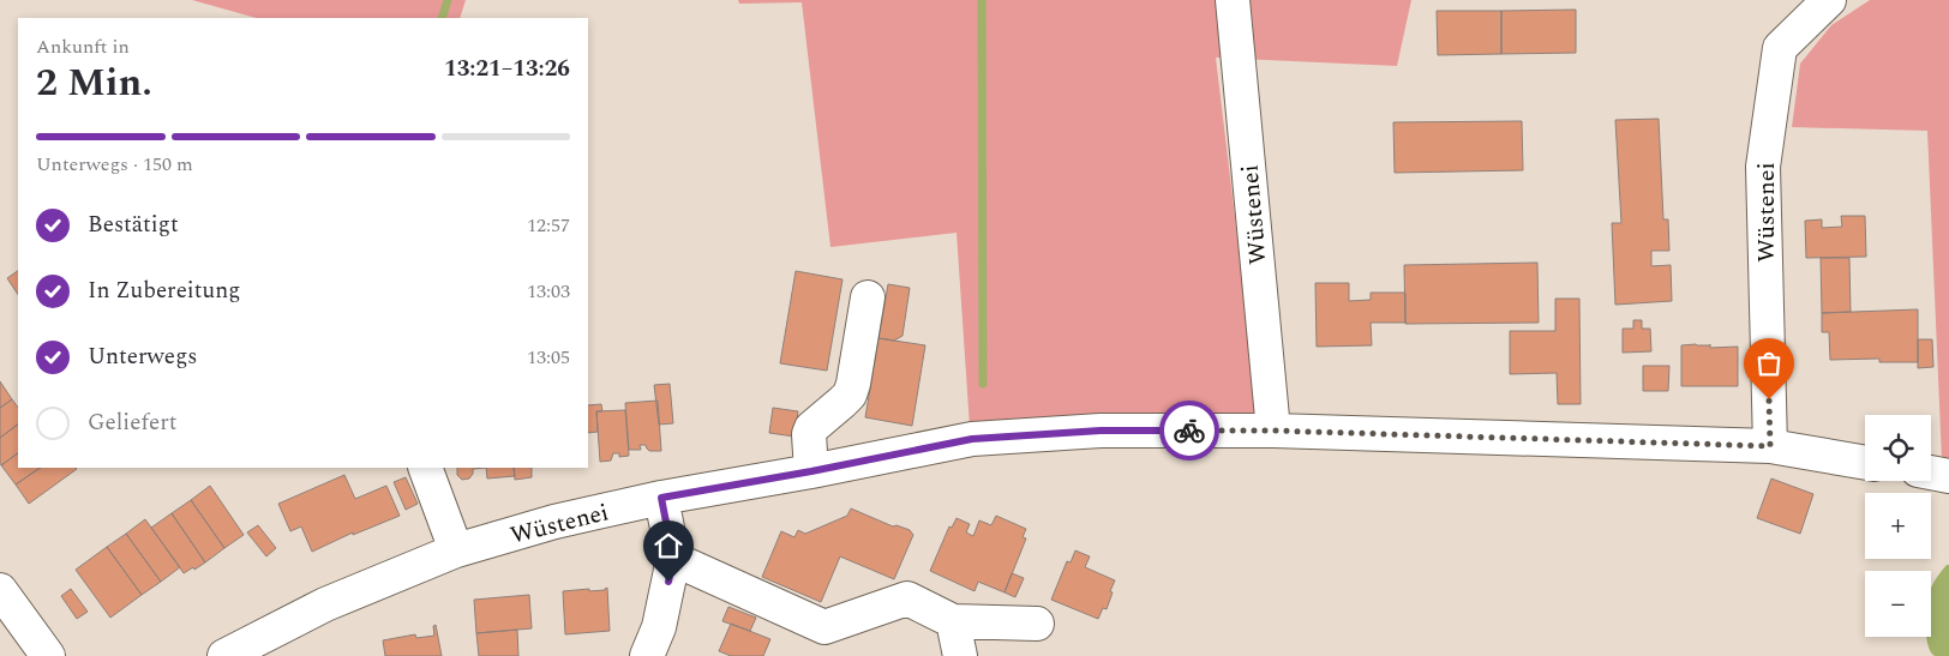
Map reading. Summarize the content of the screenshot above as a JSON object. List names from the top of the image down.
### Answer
{
  "streets": {
    "street": ["Wüstenei"]
  },
  "page": {
    "heading": ["2 Min.", "Ankunft in", "13:21–13:26"],
    "bar": "Unterwegs · 150 m",
    "list": [
      ["Bestätigt", "12:57"],
      ["In Zubereitung", "13:03"],
      ["Unterwegs", "13:05"],
      "Geliefert"
    ],
    "map_buttons": ["+", "−"]
  }
}
